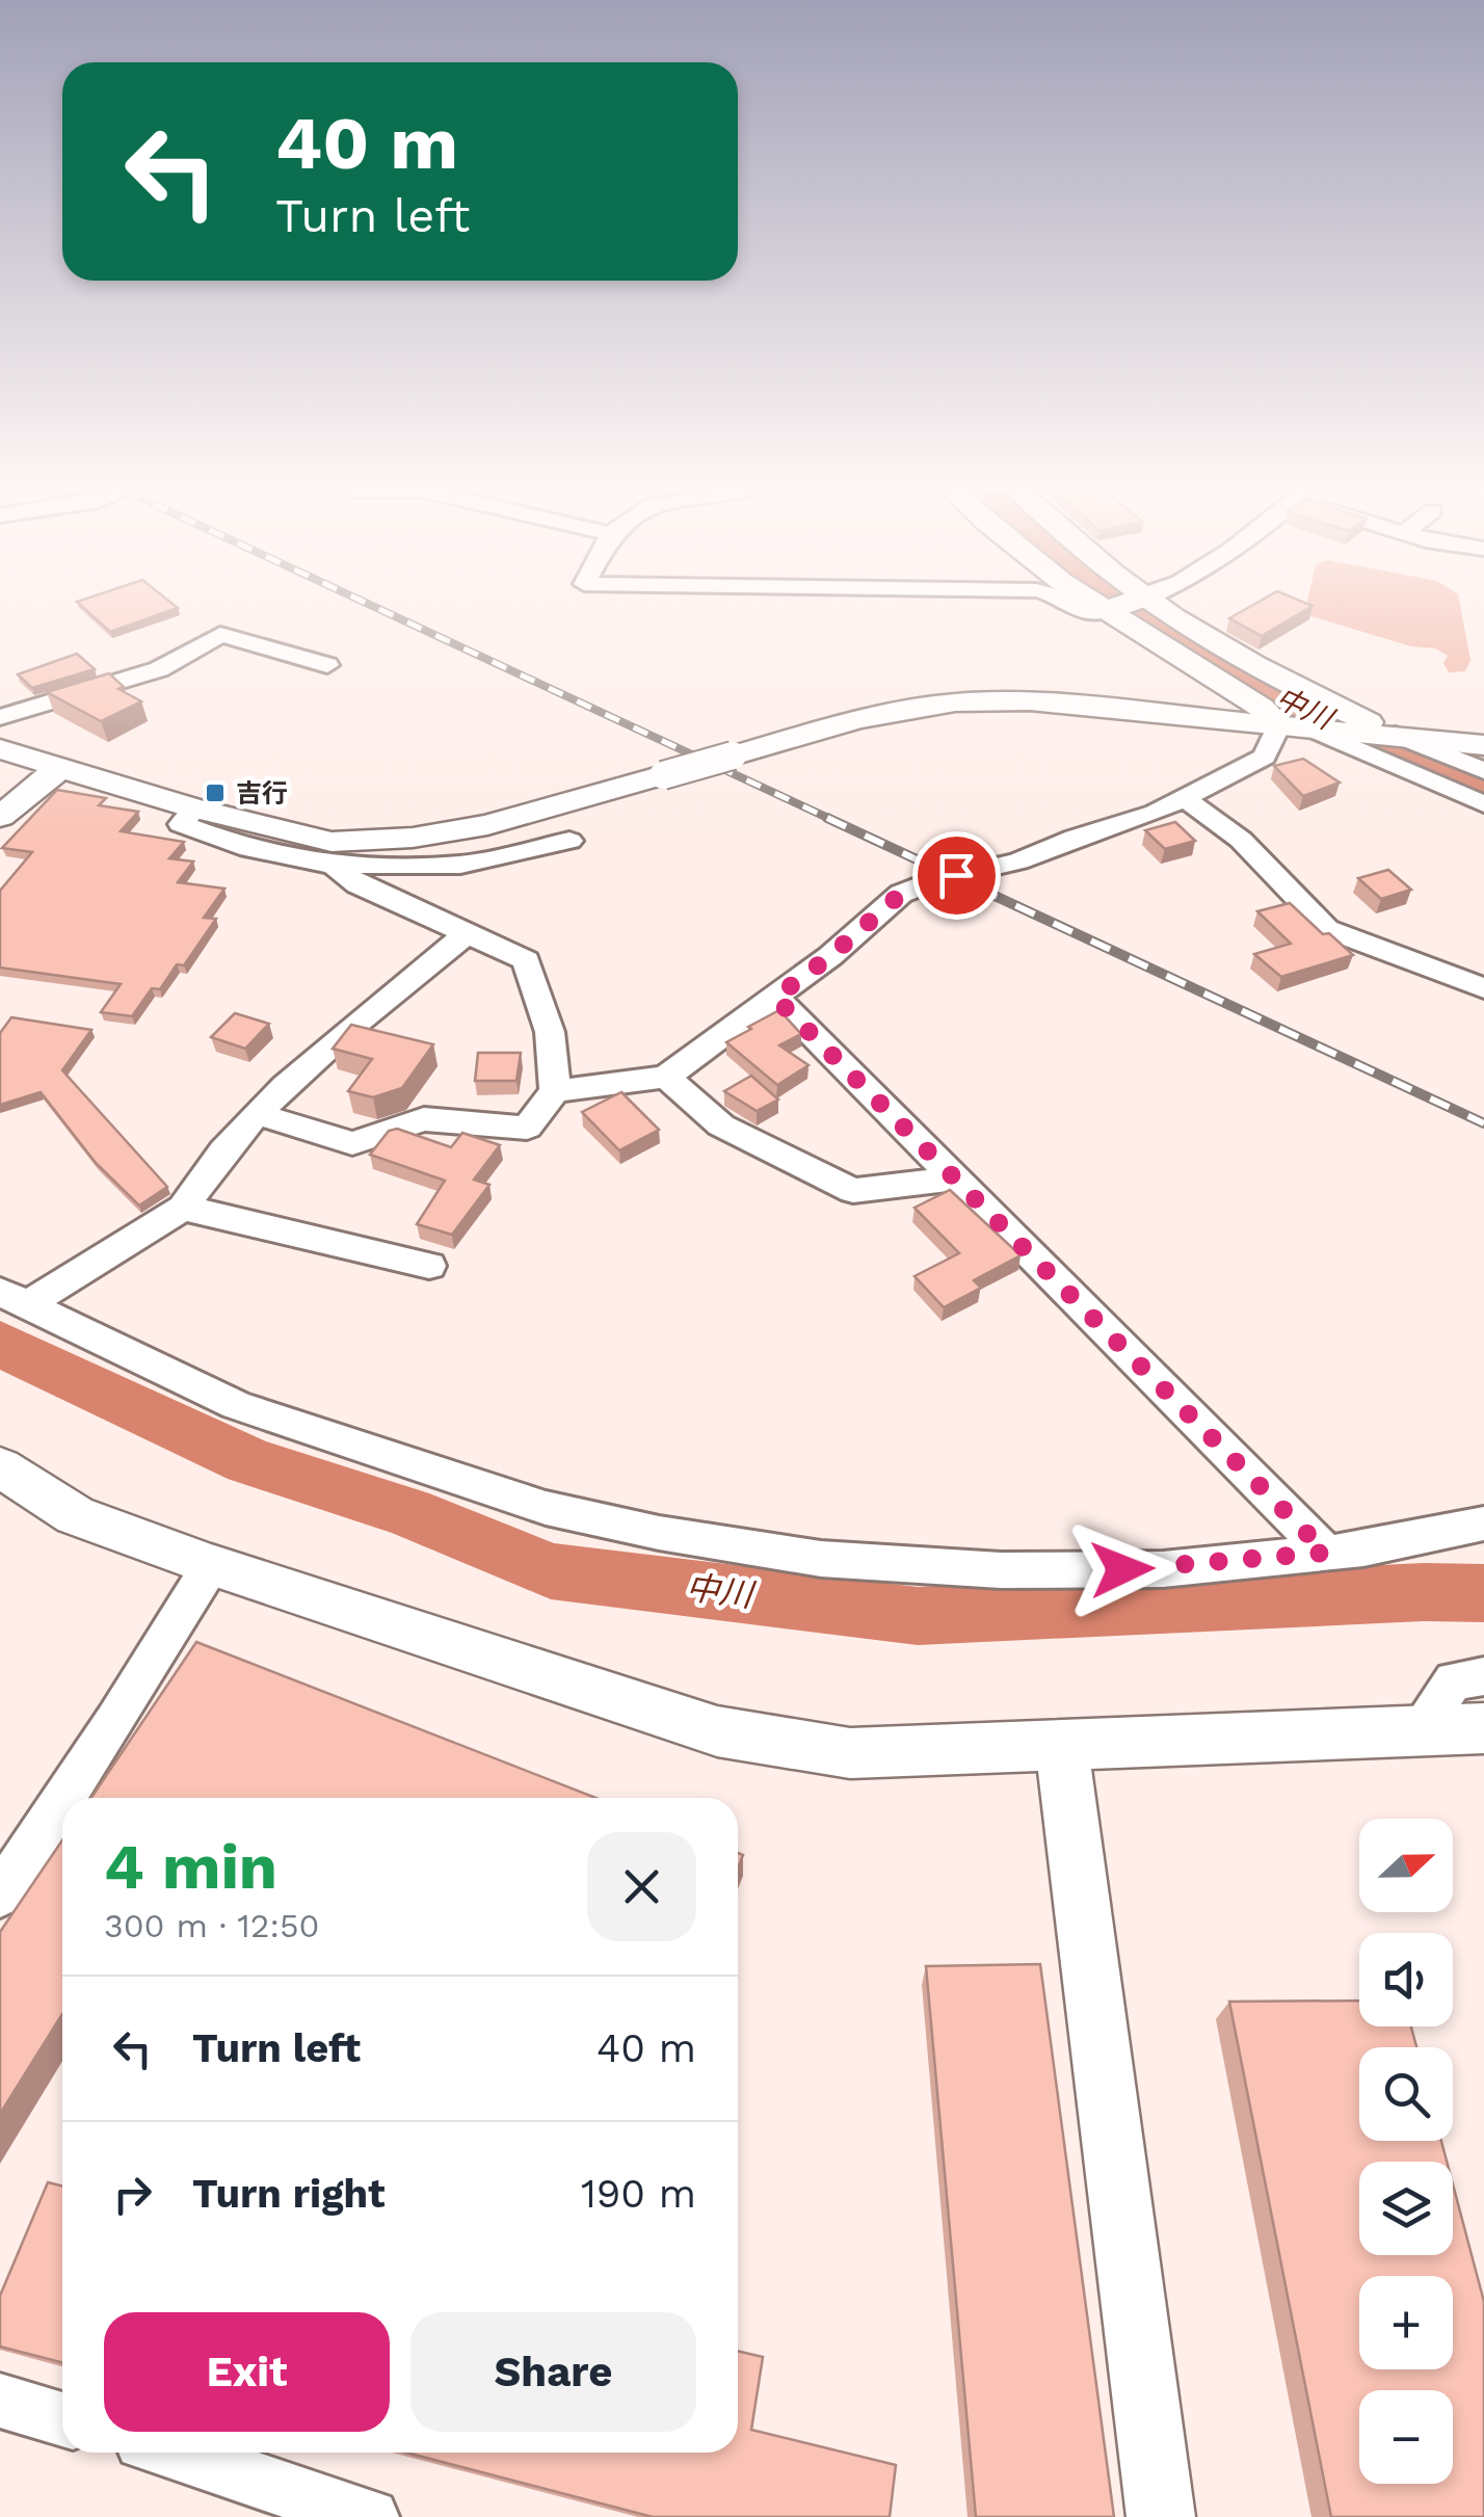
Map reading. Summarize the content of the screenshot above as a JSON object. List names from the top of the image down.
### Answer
{
  "water": ["中川"],
  "places": {
    "transit": ["吉行"]
  },
  "north": "right",
  "page": {
    "turn": ["40 m", "Turn left"],
    "heading": ["4 min", "300 m · 12:50"],
    "map_buttons": ["+", "−"],
    "list": [
      {
        "name": "Turn left",
        "value": "40 m"
      },
      {
        "name": "Turn right",
        "value": "190 m"
      }
    ],
    "buttons": ["Exit", "Share"]
  }
}
